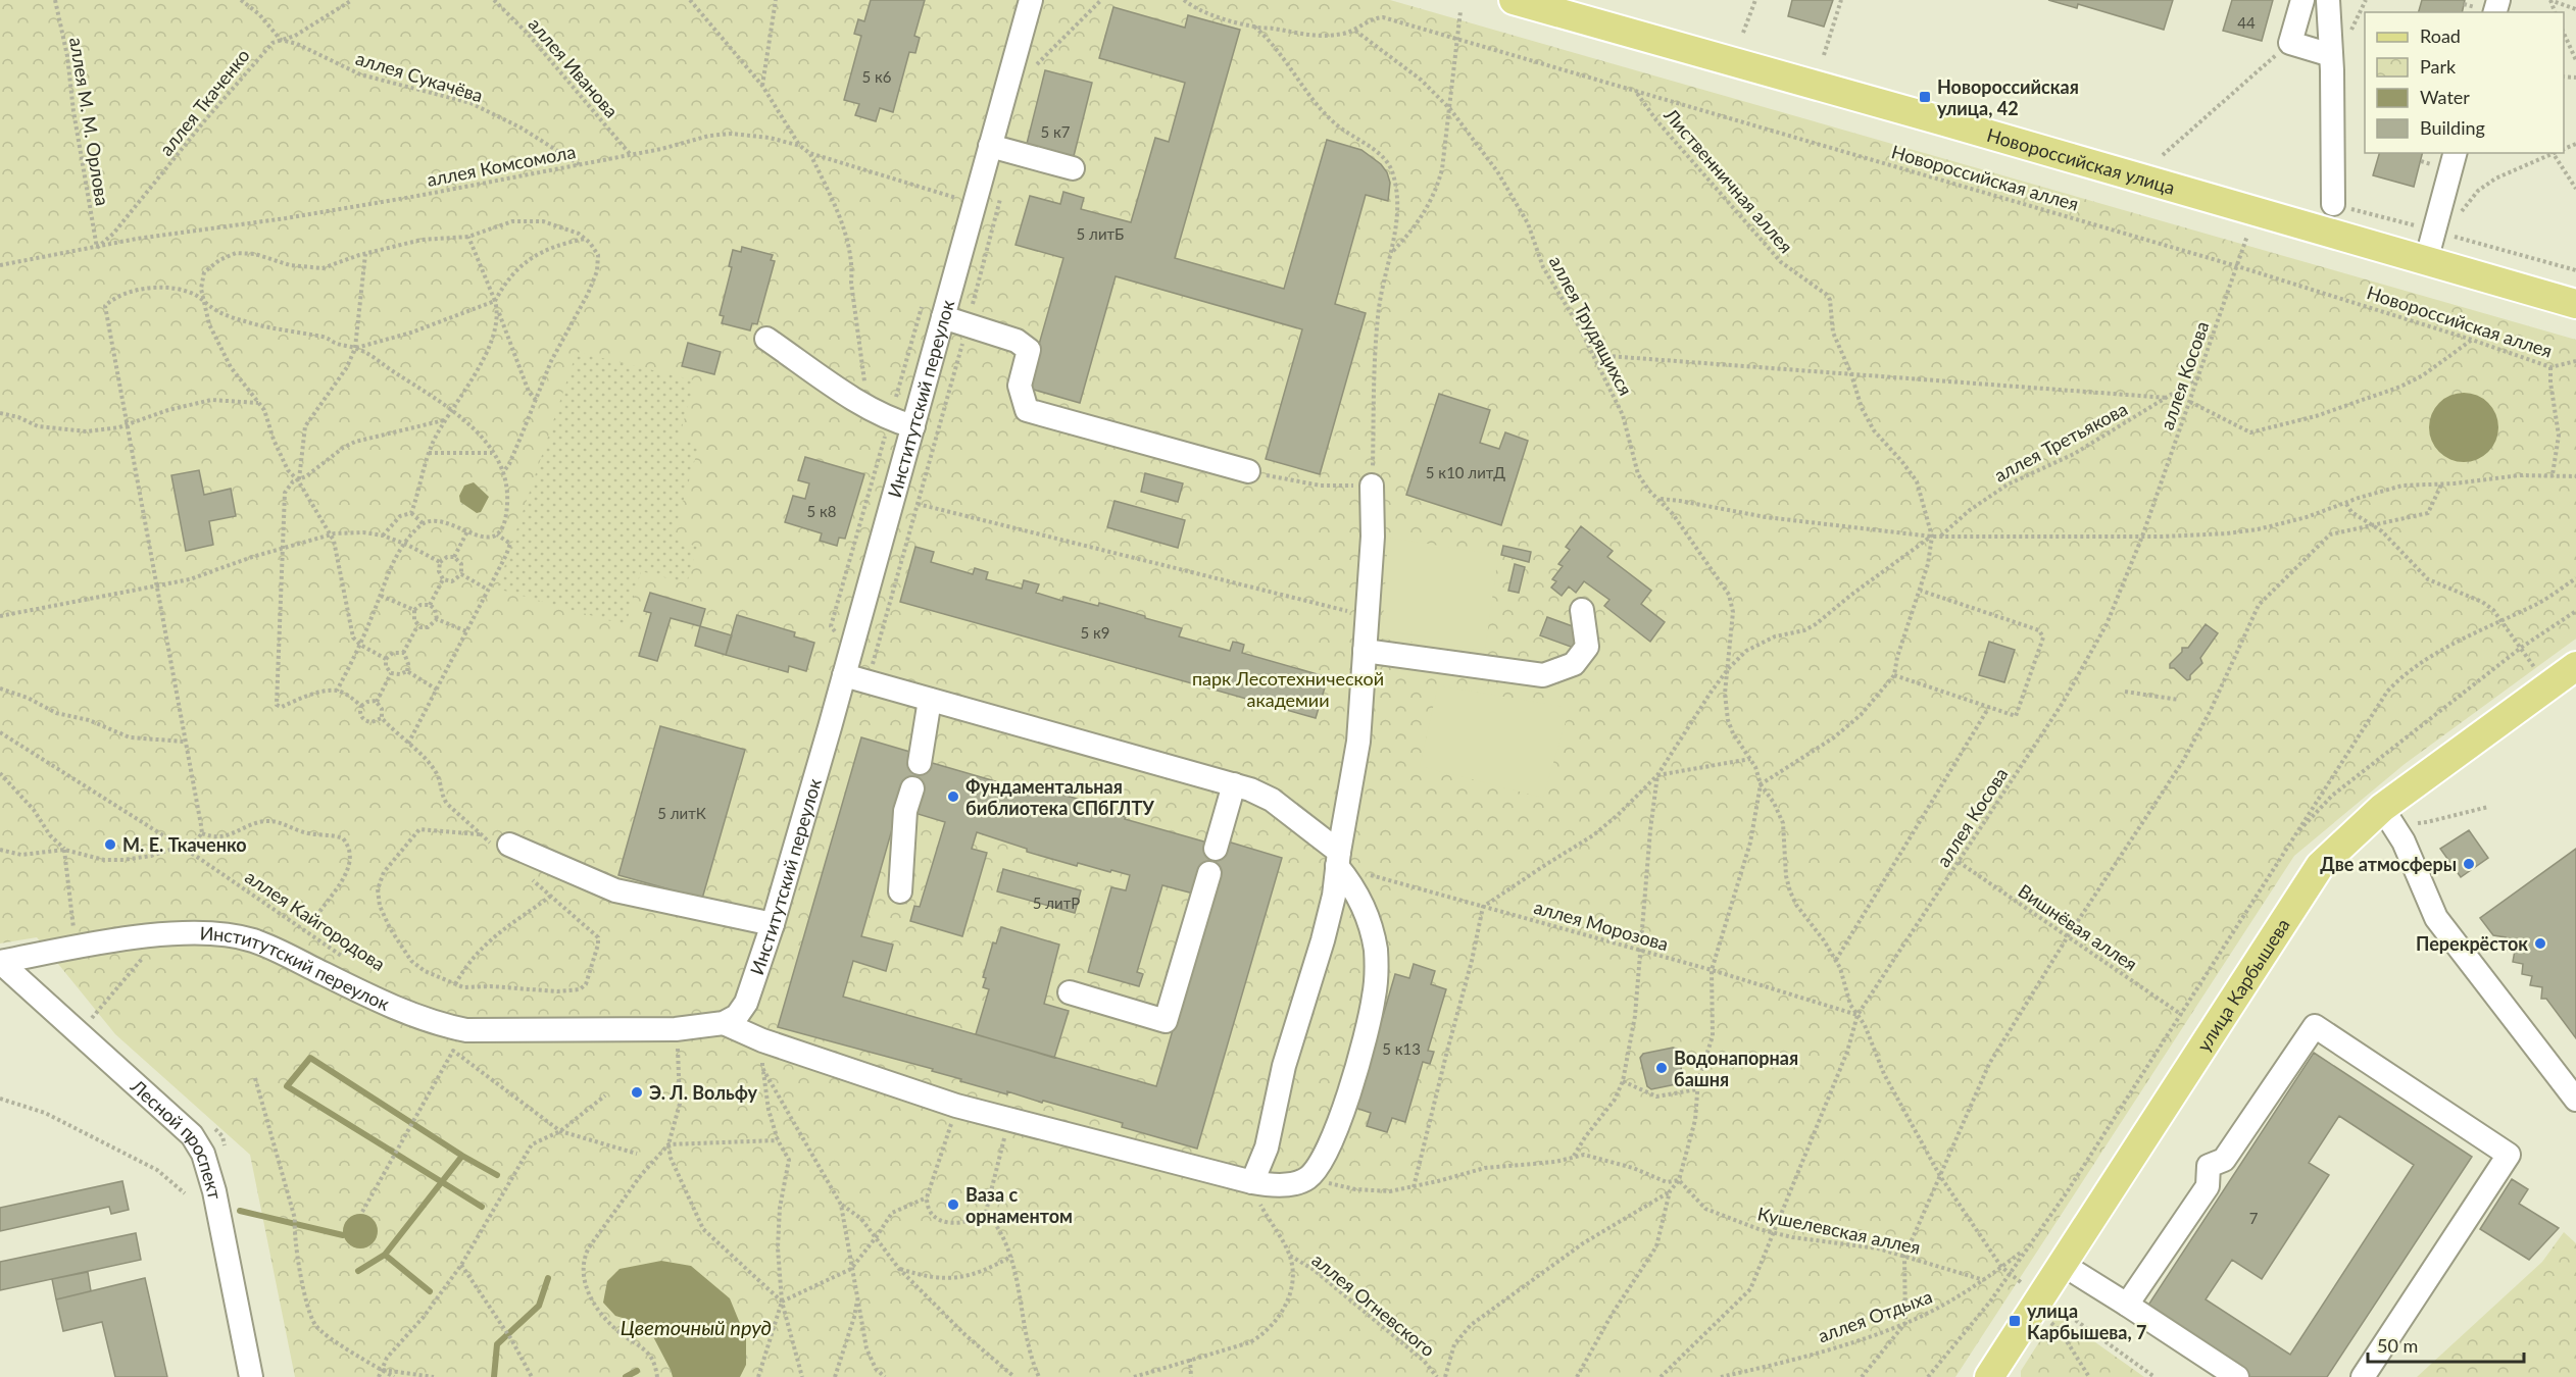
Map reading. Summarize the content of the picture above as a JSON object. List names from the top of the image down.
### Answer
{
  "streets": {
    "main road": ["Новороссийская улица", "улица Карбышева"],
    "street": ["Институтский переулок", "Лесной проспект"],
    "path": [
      "аллея Иванова",
      "аллея Сукачёва",
      "аллея Ткаченко",
      "аллея М. М. Орлова",
      "аллея Комсомола",
      "Новороссийская аллея",
      "Лиственничная аллея",
      "аллея Трудящихся",
      "аллея Косова",
      "аллея Третьякова",
      "аллея Кайгородова",
      "аллея Морозова",
      "Вишнёвая аллея",
      "Кушелевская аллея",
      "аллея Огневского",
      "аллея Отдыха"
    ]
  },
  "crossings": [
    ["аллея Иванова", "аллея Комсомола"],
    ["аллея Сукачёва", "аллея Ткаченко"],
    ["аллея Сукачёва", "аллея Комсомола"],
    ["аллея Ткаченко", "аллея М. М. Орлова"],
    ["аллея Ткаченко", "аллея Комсомола"],
    ["аллея М. М. Орлова", "аллея Комсомола"],
    ["аллея Комсомола", "Институтский переулок"],
    ["Новороссийская аллея", "Лиственничная аллея"],
    ["Новороссийская аллея", "аллея Трудящихся"],
    ["Новороссийская аллея", "аллея Косова"],
    ["аллея Трудящихся", "аллея Косова"],
    ["аллея Трудящихся", "аллея Морозова"],
    ["аллея Трудящихся", "аллея Отдыха"],
    ["аллея Косова", "аллея Третьякова"],
    ["аллея Косова", "аллея Морозова"],
    ["аллея Косова", "Вишнёвая аллея"],
    ["аллея Косова", "Кушелевская аллея"],
    ["Институтский переулок", "Лесной проспект"],
    ["Кушелевская аллея", "аллея Отдыха"]
  ],
  "water": ["Цветочный пруд"],
  "parks": ["парк Лесотехнической академии"],
  "places": {
    "transit": ["Новороссийская улица, 42", "улица Карбышева, 7"],
    "other": [
      "Фундаментальная библиотека СПбГЛТУ",
      "М. Е. Ткаченко",
      "Две атмосферы",
      "Перекрёсток",
      "Водонапорная башня",
      "Э. Л. Вольфу",
      "Ваза с орнаментом"
    ]
  },
  "house_numbers": [
    "44",
    "5 к6",
    "5 к7",
    "5 литБ",
    "5 к10 литД",
    "5 к8",
    "5 к9",
    "5 литК",
    "5 литР",
    "5 к13",
    "7"
  ],
  "legend": [
    "Road",
    "Park",
    "Water",
    "Building"
  ],
  "scale_bar": "50 m"
}
